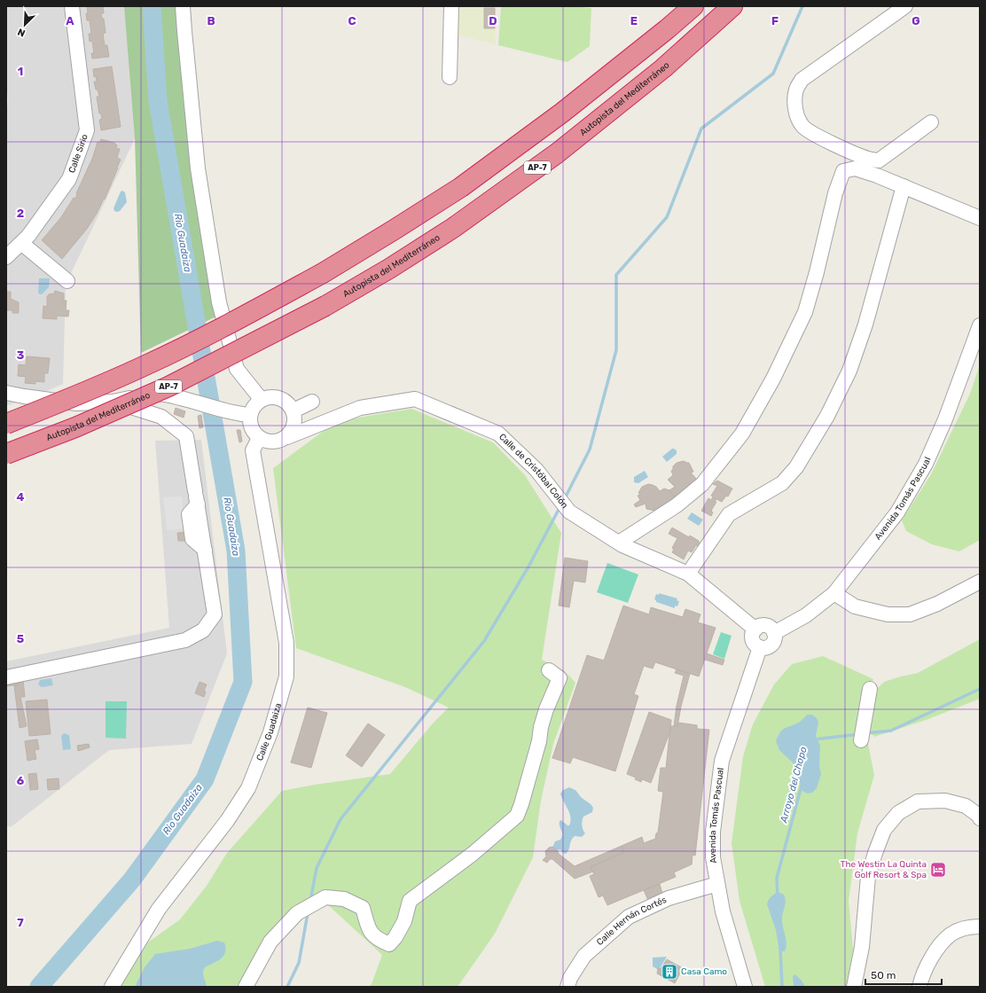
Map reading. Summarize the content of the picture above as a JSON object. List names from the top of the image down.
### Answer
{
  "streets": {
    "highway": ["Autopista del Mediterráneo", "AP-7"],
    "street": [
      "Calle Sirio",
      "Calle de Cristóbal Colón",
      "Avenida Tomás Pascual",
      "Calle Guadaiza",
      "Calle Hernán Cortés"
    ]
  },
  "crossings": [
    ["Calle de Cristóbal Colón", "Avenida Tomás Pascual"],
    ["Calle de Cristóbal Colón", "Calle Guadaiza"],
    ["Avenida Tomás Pascual", "Calle Hernán Cortés"]
  ],
  "water": ["Rio Guadaiza", "Arroyo del Chopo"],
  "places": {
    "hotel": ["The Westin La Quinta Golf Resort & Spa"],
    "building": ["Casa Camo"]
  },
  "scale_bar": "50 m",
  "north": "bottom left",
  "grid": {
    "columns": [
      "A",
      "B",
      "C",
      "D",
      "E",
      "F",
      "G"
    ],
    "rows": [
      "1",
      "2",
      "3",
      "4",
      "5",
      "6",
      "7"
    ]
  }
}
